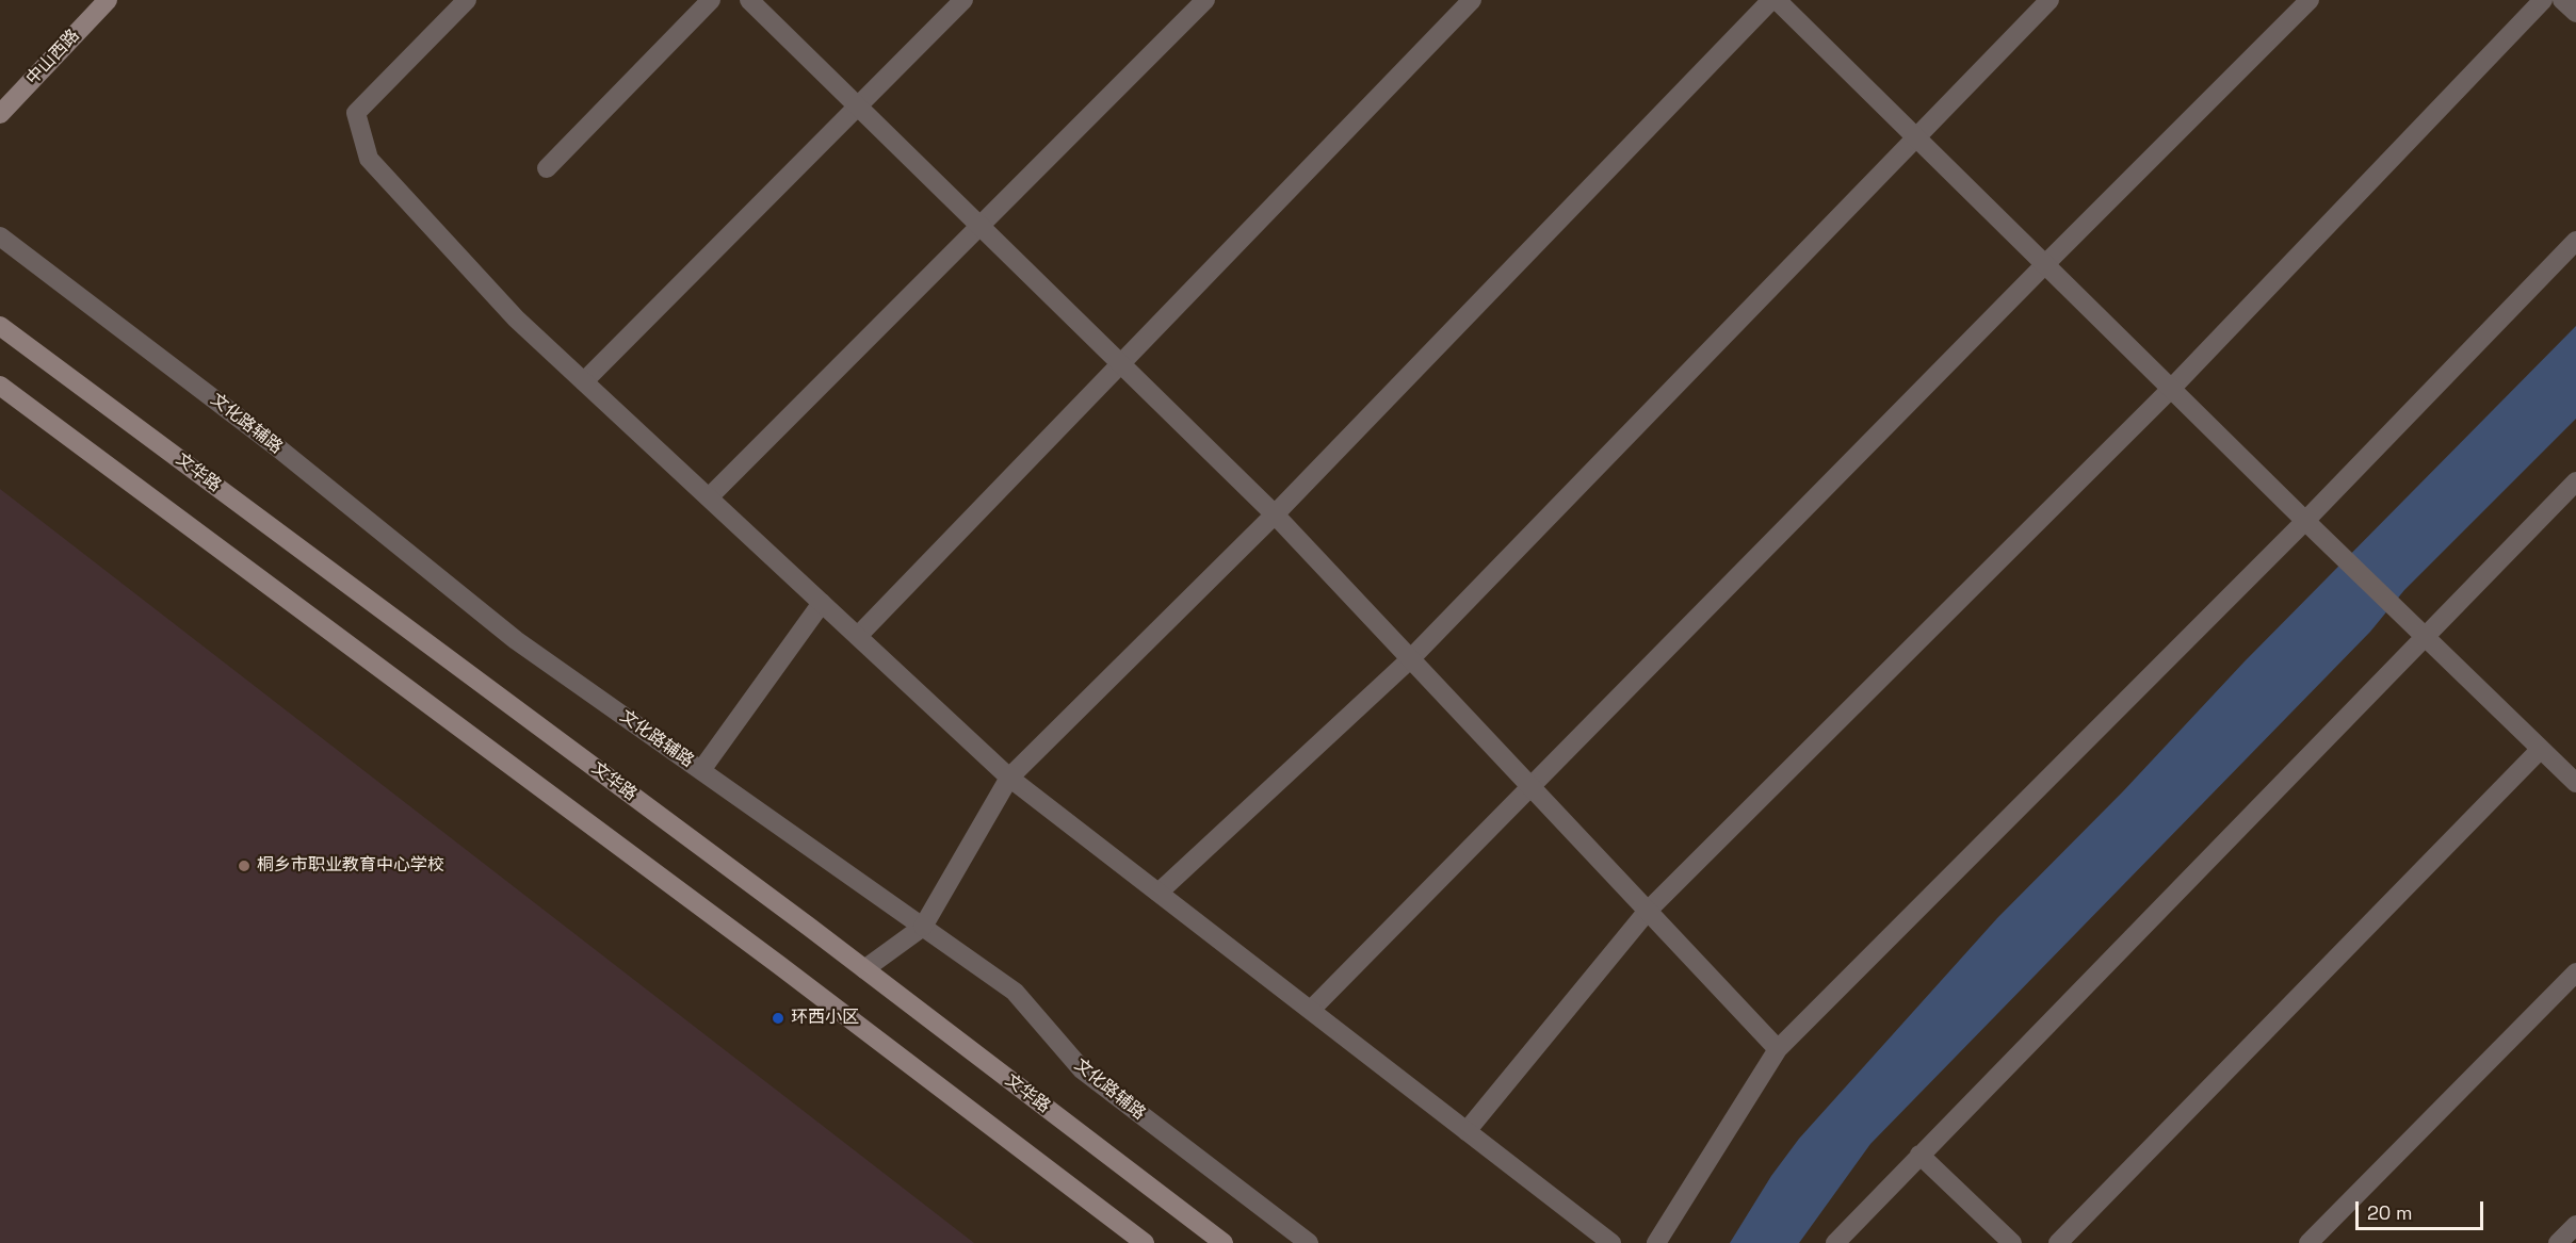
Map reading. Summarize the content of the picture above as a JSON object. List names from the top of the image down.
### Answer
{
  "streets": {
    "main road": ["中山西路", "文华路"],
    "street": ["文化路辅路"]
  },
  "places": ["桐乡市职业教育中心学校", "环西小区"],
  "scale_bar": "20 m"
}
